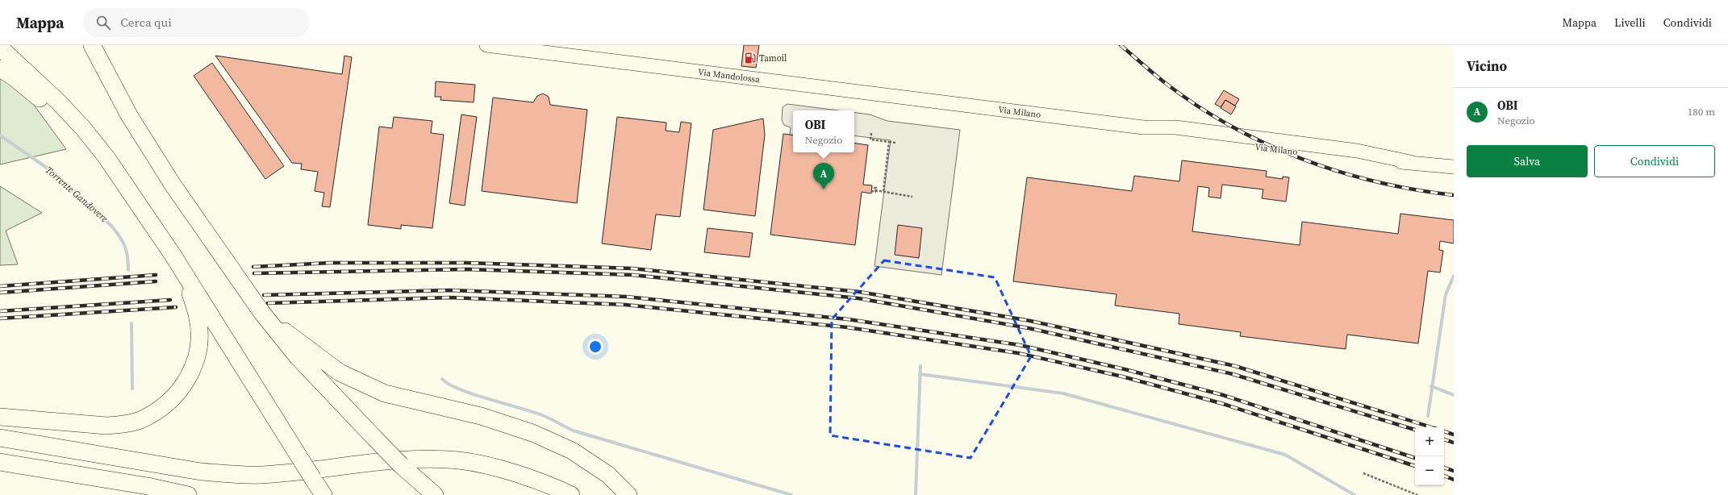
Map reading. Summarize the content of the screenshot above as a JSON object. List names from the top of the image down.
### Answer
{
  "streets": {
    "main road": ["Via Mandolossa", "Via Milano"]
  },
  "crossings": [
    ["Via Mandolossa", "Via Milano"]
  ],
  "water": ["Torrente Gandovere"],
  "places": {
    "fuel station": ["Tamoil"]
  },
  "page": {
    "header": "Mappa",
    "search": "Cerca qui",
    "nav": ["Mappa", "Livelli", "Condividi"],
    "heading": "Vicino",
    "list": [
      {
        "mark": "A",
        "name": "OBI",
        "note": "Negozio",
        "value": "180 m"
      }
    ],
    "popup": ["OBI", "Negozio"],
    "buttons": ["Salva", "Condividi"],
    "pins": "A",
    "map_buttons": ["+", "−"]
  }
}
